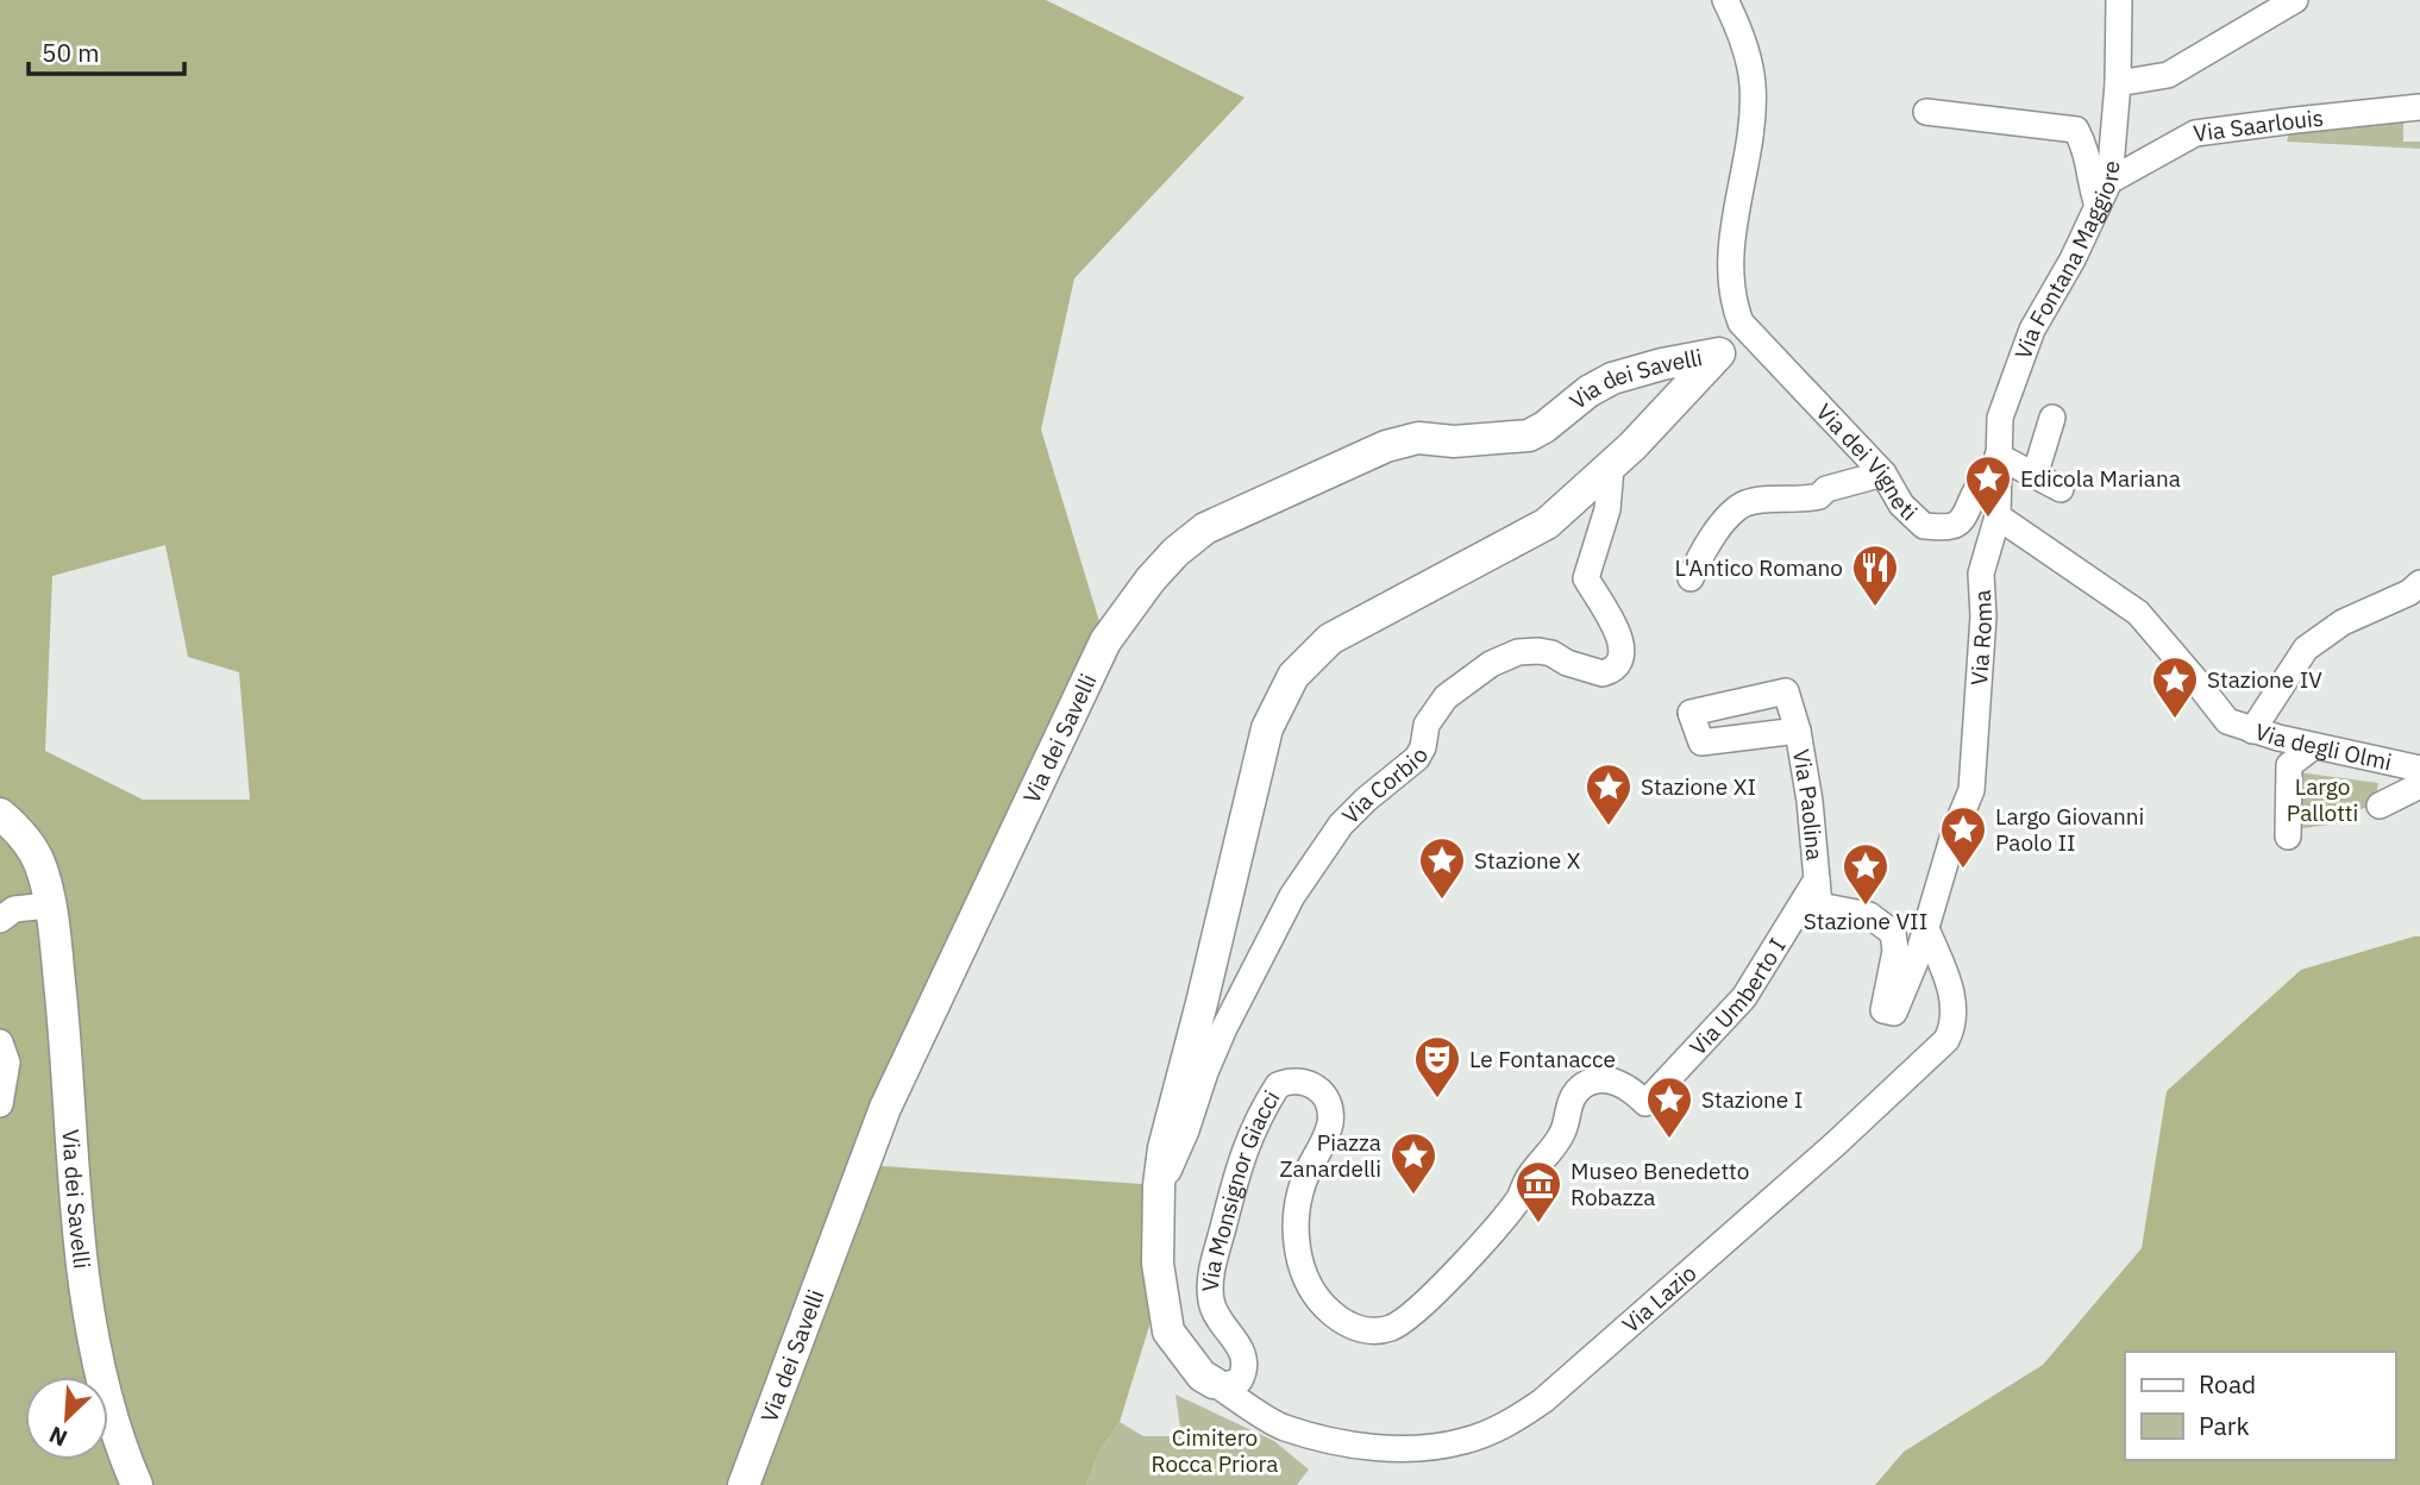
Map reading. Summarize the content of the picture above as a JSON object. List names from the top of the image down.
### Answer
{
  "streets": {
    "street": [
      "Via Saarlouis",
      "Via Fontana Maggiore",
      "Via dei Savelli",
      "Via dei Vigneti",
      "Via Roma",
      "Via degli Olmi",
      "Via Corbio",
      "Via Paolina",
      "Via Umberto I",
      "Via Monsignor Giacci",
      "Via Lazio"
    ]
  },
  "crossings": [
    ["Via Saarlouis", "Via Fontana Maggiore"],
    ["Via Fontana Maggiore", "Via dei Vigneti"],
    ["Via Fontana Maggiore", "Via Roma"],
    ["Via Fontana Maggiore", "Via degli Olmi"],
    ["Via dei Savelli", "Via dei Vigneti"],
    ["Via dei Savelli", "Via Corbio"],
    ["Via dei Savelli", "Via Monsignor Giacci"],
    ["Via dei Savelli", "Via Lazio"],
    ["Via Roma", "Via degli Olmi"],
    ["Via Roma", "Via Paolina"],
    ["Via Roma", "Via Umberto I"],
    ["Via Roma", "Via Lazio"],
    ["Via Paolina", "Via Umberto I"],
    ["Via Umberto I", "Via Monsignor Giacci"],
    ["Via Monsignor Giacci", "Via Lazio"]
  ],
  "parks": ["Largo Pallotti", "Cimitero Rocca Priora"],
  "places": {
    "place": [
      "Edicola Mariana",
      "Stazione IV",
      "Stazione XI",
      "Largo Giovanni Paolo II",
      "Stazione X",
      "Stazione VII",
      "Stazione I",
      "Piazza Zanardelli"
    ],
    "restaurant": ["L'Antico Romano"],
    "theatre": ["Le Fontanacce"],
    "museum": ["Museo Benedetto Robazza"]
  },
  "legend": ["Road", "Park"],
  "scale_bar": "50 m",
  "north": "bottom left"
}
